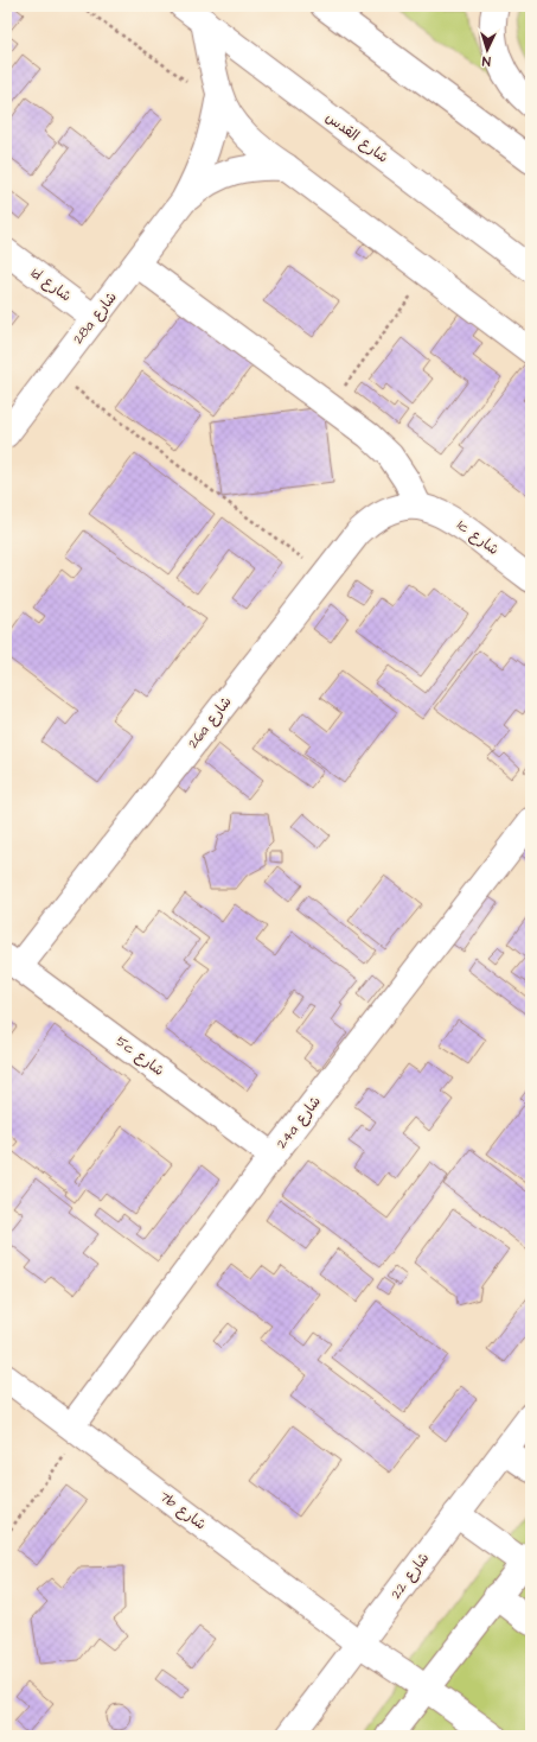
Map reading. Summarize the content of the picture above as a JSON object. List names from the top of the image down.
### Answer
{
  "streets": {
    "street": [
      "شارع القدس",
      "1d شارع",
      "28a شارع",
      "1c شارع",
      "26a شارع",
      "5c شارع",
      "24a شارع",
      "7b شارع",
      "شارع 22"
    ]
  },
  "crossings": [
    ["1d شارع", "28a شارع"],
    ["1c شارع", "26a شارع"],
    ["26a شارع", "5c شارع"],
    ["5c شارع", "24a شارع"],
    ["24a شارع", "7b شارع"],
    ["7b شارع", "شارع 22"]
  ],
  "north": "bottom"
}
